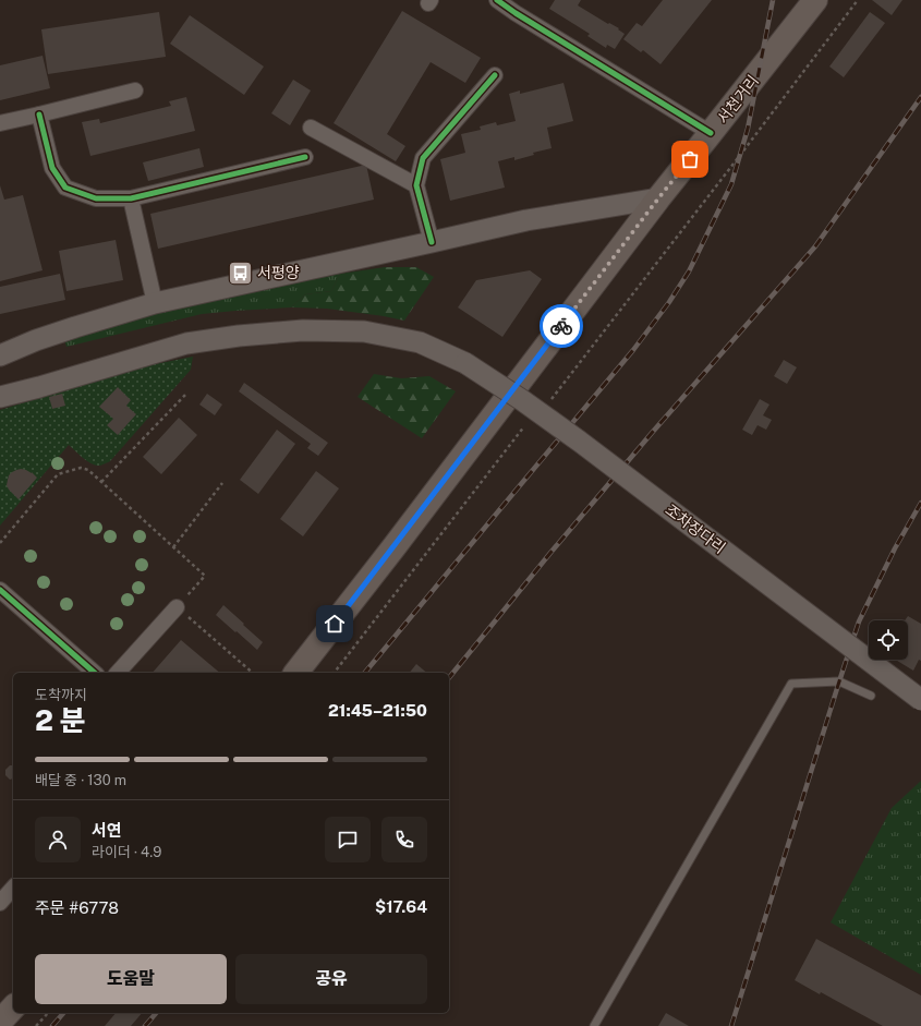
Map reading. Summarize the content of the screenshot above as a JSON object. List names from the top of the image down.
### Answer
{
  "streets": {
    "main road": ["서천거리", "조차장다리"]
  },
  "places": {
    "bus stop": ["서평양"]
  },
  "page": {
    "heading": ["2 분", "도착까지", "21:45–21:50"],
    "panel": [
      "서연",
      "라이더 · 4.9",
      "주문 #6778",
      "$17.64"
    ],
    "bar": "배달 중 · 130 m",
    "buttons": ["도움말", "공유"]
  }
}
